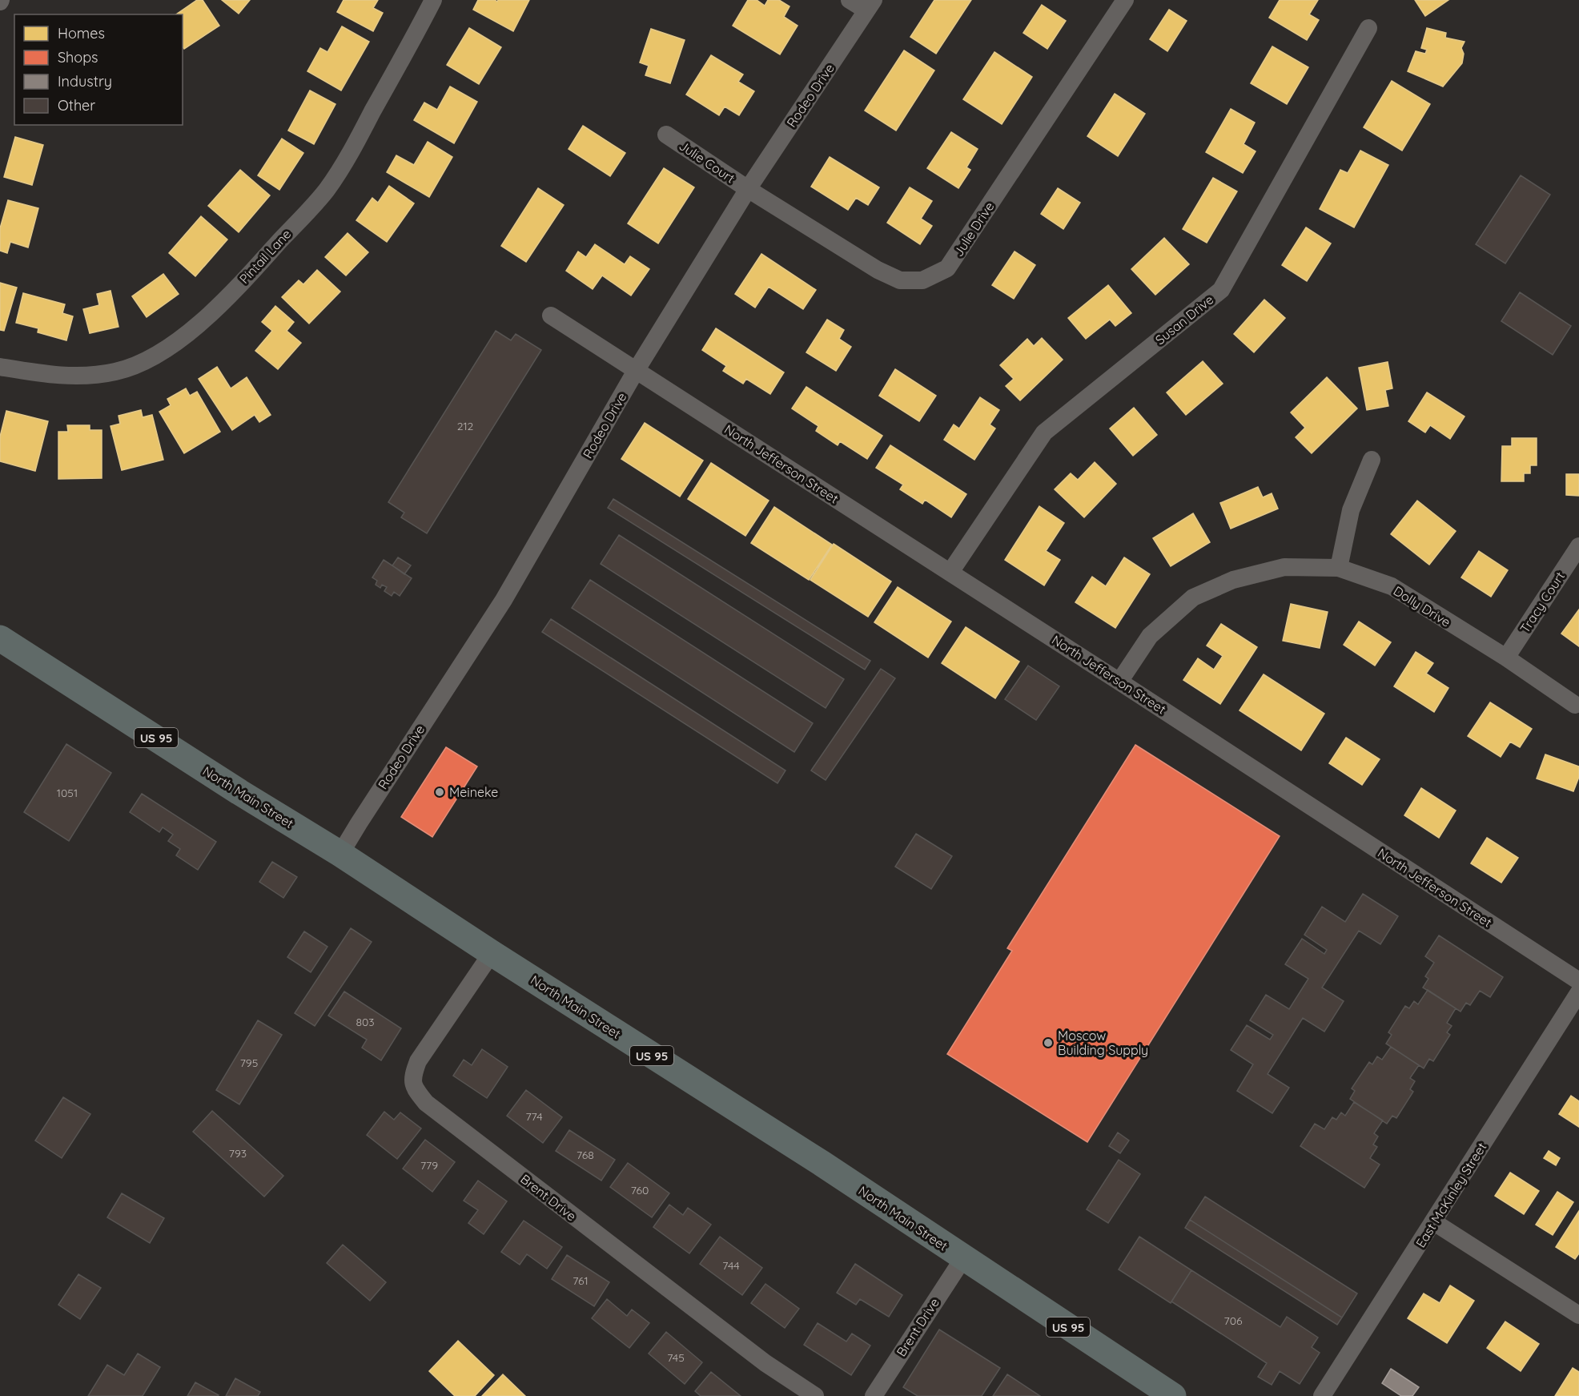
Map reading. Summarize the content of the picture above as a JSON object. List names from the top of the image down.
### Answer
{
  "streets": {
    "highway": ["US 95", "North Main Street"],
    "street": [
      "Rodeo Drive",
      "Julie Court",
      "Julie Drive",
      "Pintail Lane",
      "Susan Drive",
      "North Jefferson Street",
      "Tracy Court",
      "Dolly Drive",
      "East McKinley Street",
      "Brent Drive"
    ]
  },
  "crossings": [
    ["Rodeo Drive", "Julie Court"],
    ["Rodeo Drive", "Julie Drive"],
    ["Rodeo Drive", "North Jefferson Street"],
    ["Rodeo Drive", "North Main Street"],
    ["Julie Court", "Julie Drive"],
    ["Susan Drive", "North Jefferson Street"],
    ["North Jefferson Street", "Dolly Drive"],
    ["Tracy Court", "Dolly Drive"],
    ["North Main Street", "Brent Drive"]
  ],
  "places": ["Meineke", "Moscow Building Supply"],
  "house_numbers": [
    "212",
    "1051",
    "803",
    "795",
    "774",
    "793",
    "768",
    "779",
    "760",
    "744",
    "761",
    "706",
    "745"
  ],
  "legend": [
    "Homes",
    "Shops",
    "Industry",
    "Other"
  ]
}
